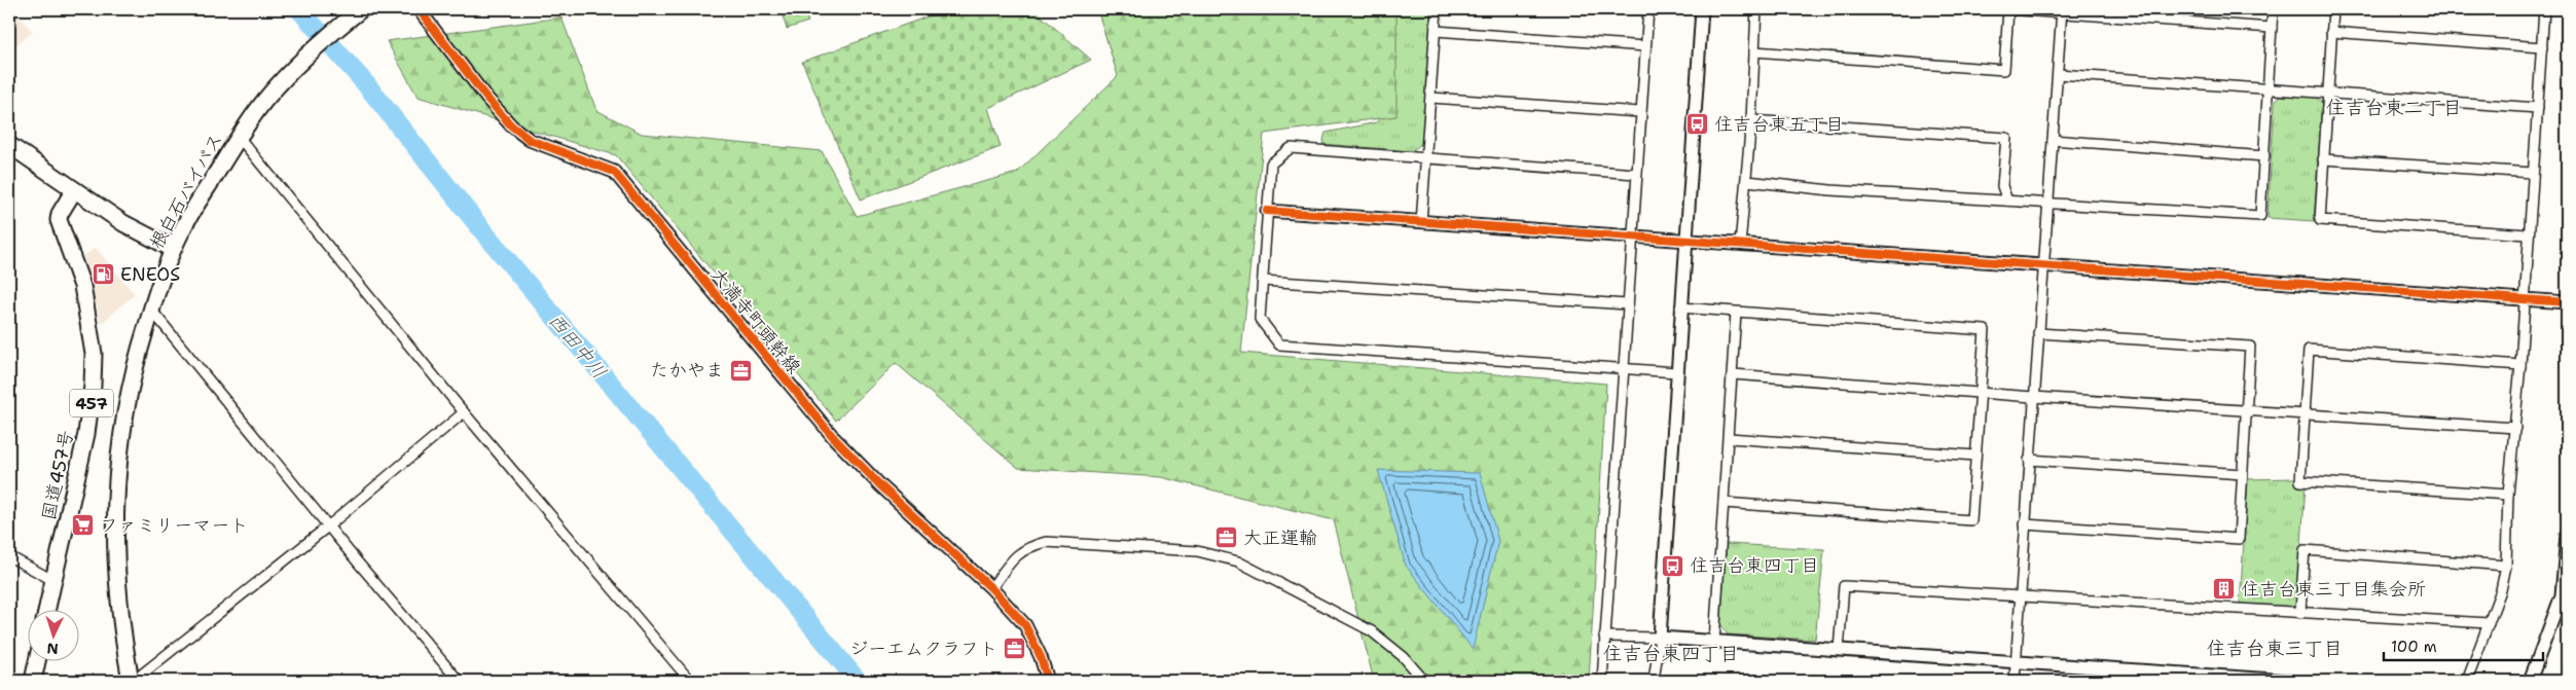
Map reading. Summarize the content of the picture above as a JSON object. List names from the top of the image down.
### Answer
{
  "streets": {
    "highway": ["根白石バイパス", "457", "国道457号"],
    "street": ["大満寺町頭幹線"]
  },
  "districts": ["住吉台東二丁目", "住吉台東三丁目", "住吉台東四丁目"],
  "water": ["西田中川"],
  "places": {
    "bus stop": ["住吉台東五丁目", "住吉台東四丁目"],
    "fuel station": ["ENEOS"],
    "office": ["たかやま", "大正運輸", "ジーエムクラフト"],
    "supermarket": ["ファミリーマート"],
    "building": ["住吉台東三丁目集会所"]
  },
  "scale_bar": "100 m",
  "north": "bottom"
}
